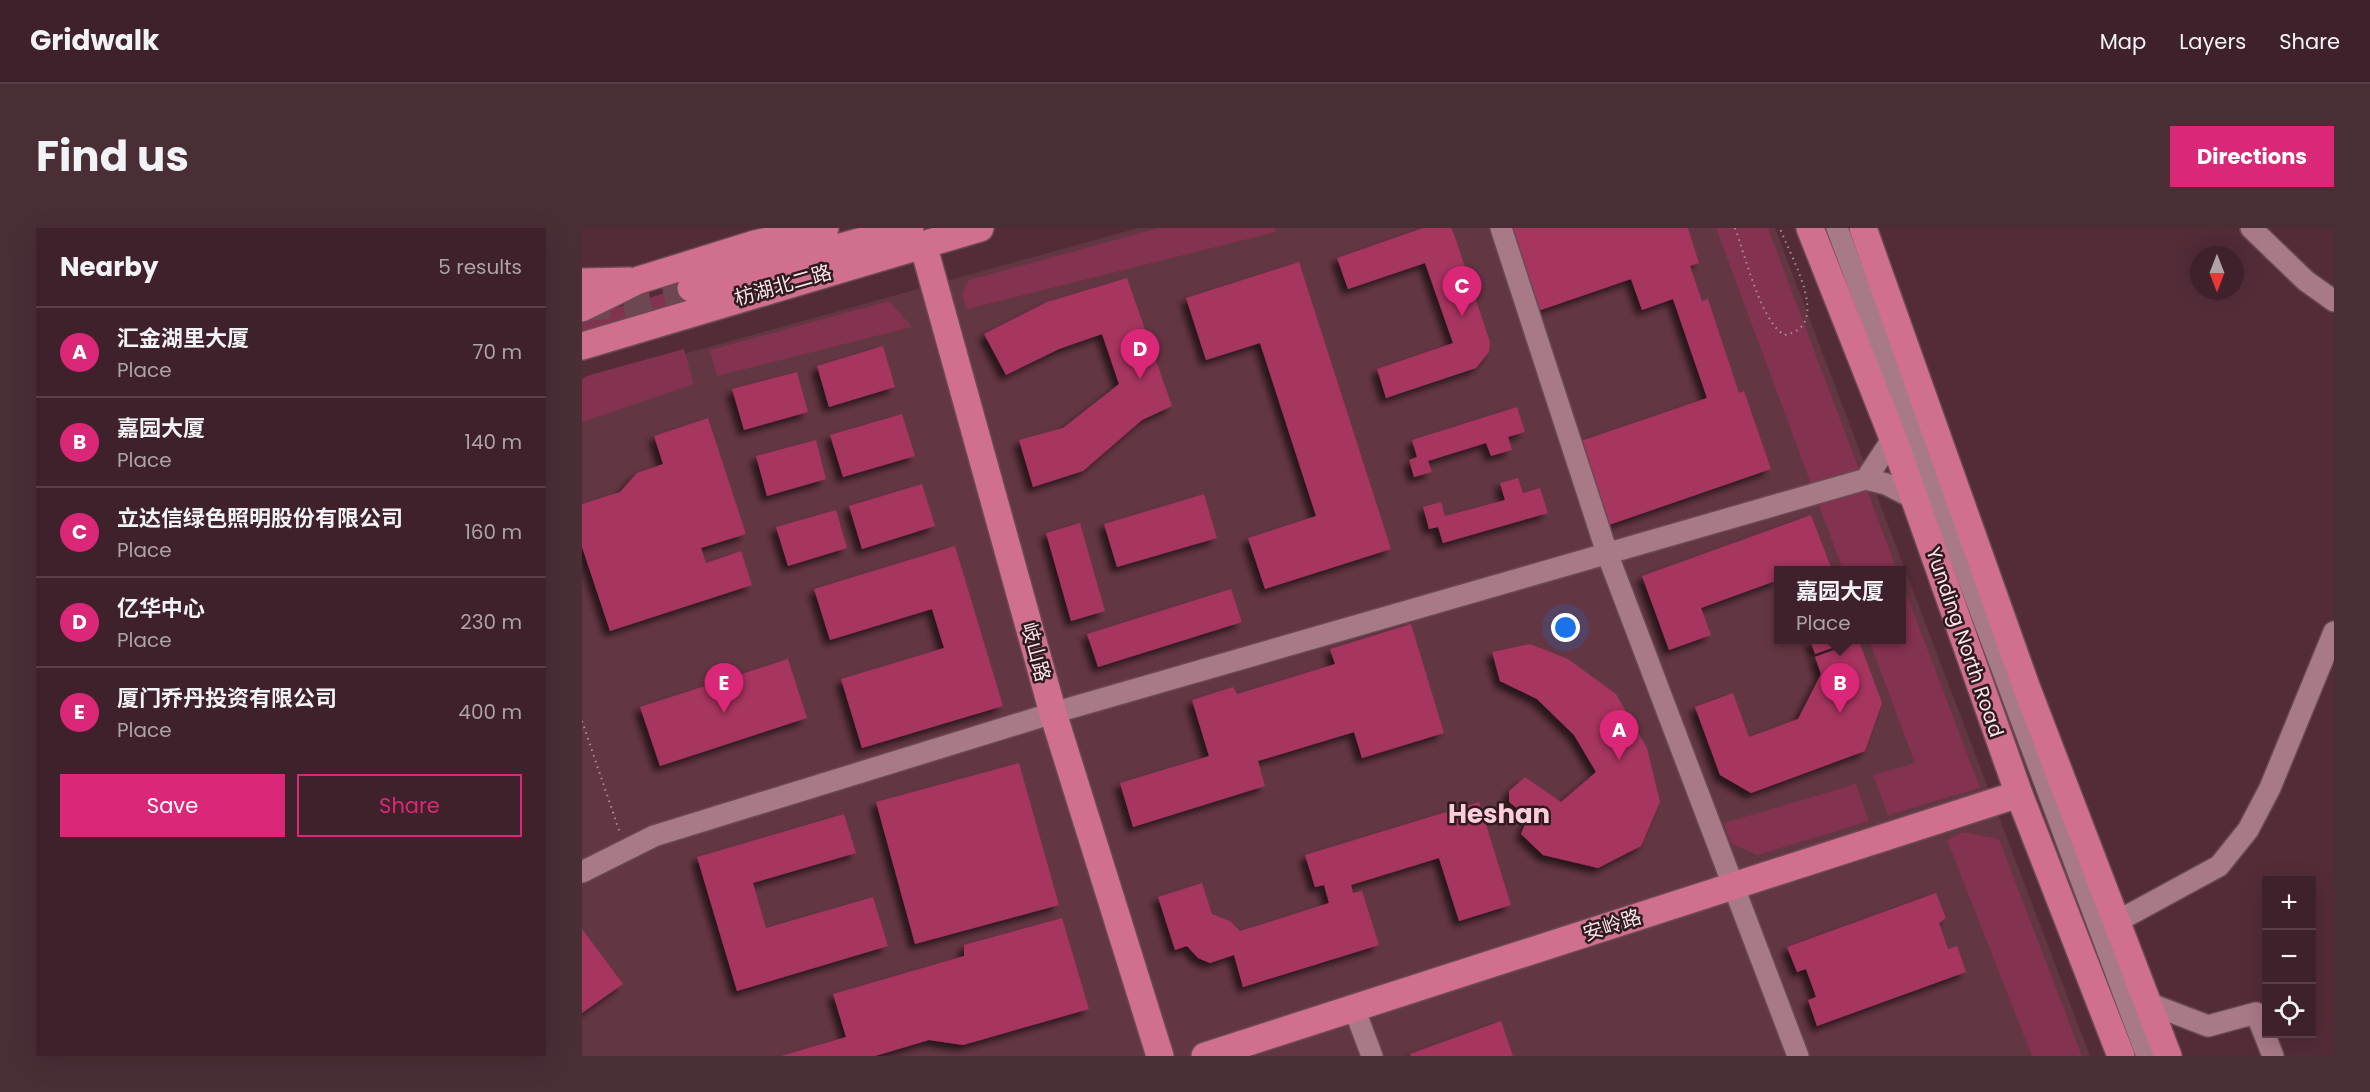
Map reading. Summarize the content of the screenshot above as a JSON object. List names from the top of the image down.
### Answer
{
  "streets": {
    "main road": [
      "枋湖北二路",
      "Yunding North Road",
      "岐山路",
      "安岭路"
    ]
  },
  "crossings": [
    ["枋湖北二路", "岐山路"],
    ["Yunding North Road", "安岭路"]
  ],
  "districts": ["Heshan"],
  "north": "bottom",
  "page": {
    "header": "Gridwalk",
    "nav": ["Map", "Layers", "Share"],
    "title": "Find us",
    "buttons": [
      "Directions",
      ["Save", "Share"]
    ],
    "heading": ["Nearby", "5 results"],
    "pins": [
      "C",
      "D",
      "B",
      "E",
      "A"
    ],
    "list": [
      {
        "mark": "A",
        "name": "汇金湖里大厦",
        "note": "Place",
        "value": "70 m"
      },
      {
        "mark": "B",
        "name": "嘉园大厦",
        "note": "Place",
        "value": "140 m"
      },
      {
        "mark": "C",
        "name": "立达信绿色照明股份有限公司",
        "note": "Place",
        "value": "160 m"
      },
      {
        "mark": "D",
        "name": "亿华中心",
        "note": "Place",
        "value": "230 m"
      },
      {
        "mark": "E",
        "name": "厦门乔丹投资有限公司",
        "note": "Place",
        "value": "400 m"
      }
    ],
    "popup": ["嘉园大厦", "Place"],
    "map_buttons": ["+", "−"]
  }
}
